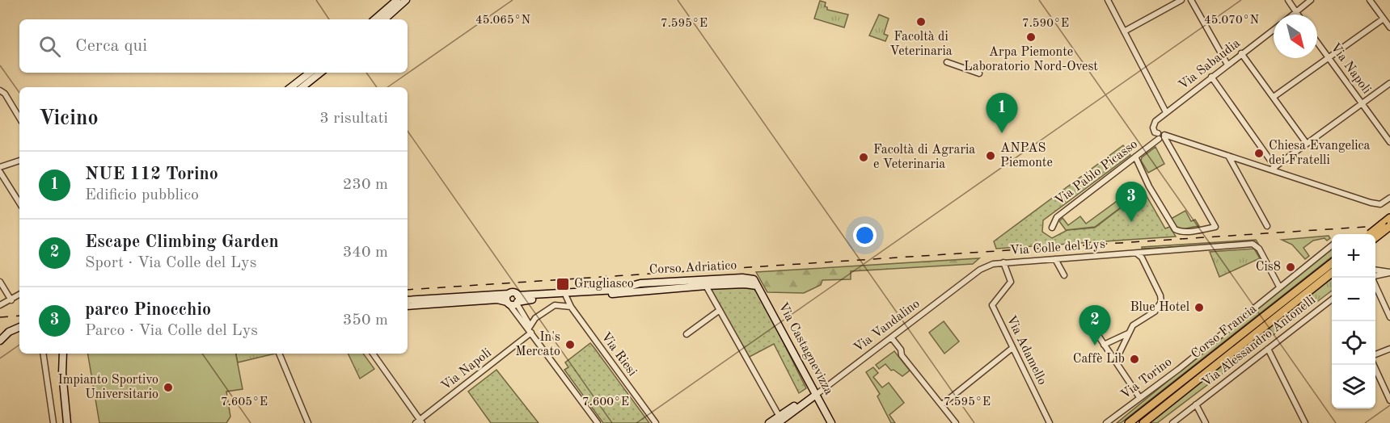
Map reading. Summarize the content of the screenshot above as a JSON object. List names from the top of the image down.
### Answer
{
  "streets": {
    "main road": ["Corso Francia"],
    "street": [
      "Via Sabaudia",
      "Via Napoli",
      "Via Pablo Picasso",
      "Via Colle del Lys",
      "Corso Adriatico",
      "Via Vandalino",
      "Via Alessandro Antonelli",
      "Via Castagnevizza",
      "Via Adamello",
      "Via Riesi",
      "Via Torino"
    ]
  },
  "crossings": [
    ["Via Sabaudia", "Via Pablo Picasso"],
    ["Via Napoli", "Via Riesi"],
    ["Via Colle del Lys", "Via Vandalino"],
    ["Via Colle del Lys", "Via Adamello"],
    ["Via Colle del Lys", "Via Torino"],
    ["Corso Adriatico", "Via Vandalino"],
    ["Corso Adriatico", "Via Castagnevizza"],
    ["Corso Adriatico", "Via Riesi"],
    ["Via Vandalino", "Via Castagnevizza"]
  ],
  "places": {
    "other": [
      "Facoltà di Veterinaria",
      "Arpa Piemonte Laboratorio Nord-Ovest",
      "Chiesa Evangelica dei Fratelli",
      "ANPAS Piemonte",
      "Facoltà di Agraria e Veterinaria",
      "Cis8",
      "Blue Hotel",
      "In's Mercato",
      "Caffè Lib",
      "Impianto Sportivo Universitario"
    ],
    "transit": ["Grugliasco"]
  },
  "north": "bottom right",
  "page": {
    "search": "Cerca qui",
    "heading": ["Vicino", "3 risultati"],
    "pins": ["1", "3", "2"],
    "list": [
      {
        "mark": "1",
        "name": "NUE 112 Torino",
        "note": "Edificio pubblico",
        "value": "230 m"
      },
      {
        "mark": "2",
        "name": "Escape Climbing Garden",
        "note": "Sport · Via Colle del Lys",
        "value": "340 m"
      },
      {
        "mark": "3",
        "name": "parco Pinocchio",
        "note": "Parco · Via Colle del Lys",
        "value": "350 m"
      }
    ],
    "map_buttons": ["+", "−"]
  },
  "coordinates": [
    "45.070°N",
    "45.065°N",
    "7.595°E",
    "7.590°E",
    "7.605°E",
    "7.600°E"
  ]
}
